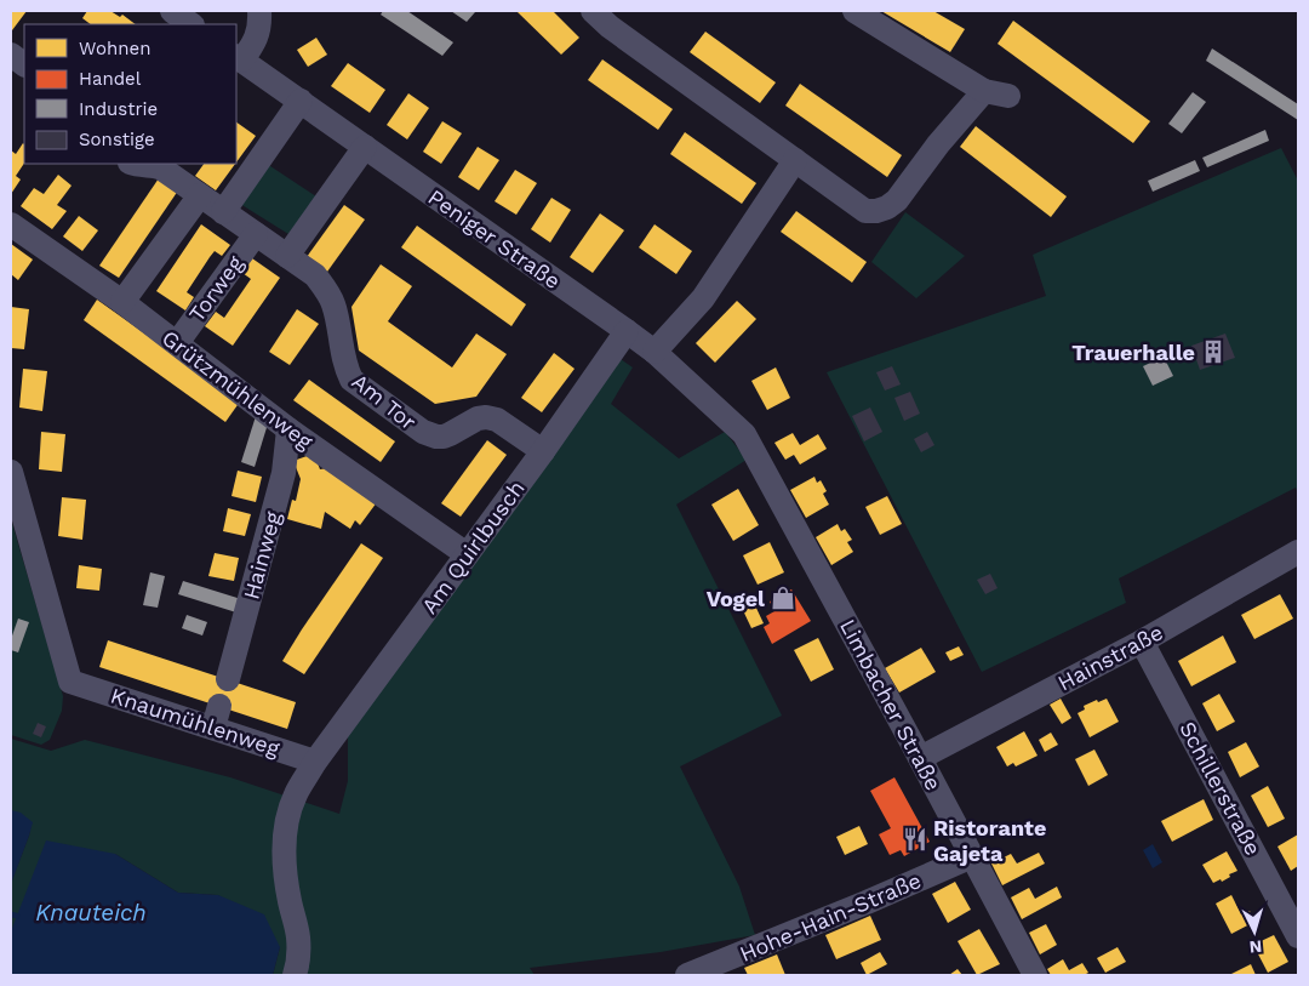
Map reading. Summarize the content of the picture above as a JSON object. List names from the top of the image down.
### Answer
{
  "streets": {
    "street": [
      "Peniger Straße",
      "Torweg",
      "Grützmühlenweg",
      "Am Tor",
      "Am Quirlbusch",
      "Hainweg",
      "Hainstraße",
      "Limbacher Straße",
      "Knaumühlenweg",
      "Schillerstraße",
      "Hohe-Hain-Straße"
    ]
  },
  "crossings": [
    ["Peniger Straße", "Am Quirlbusch"],
    ["Peniger Straße", "Limbacher Straße"],
    ["Torweg", "Grützmühlenweg"],
    ["Torweg", "Am Tor"],
    ["Grützmühlenweg", "Am Quirlbusch"],
    ["Grützmühlenweg", "Hainweg"],
    ["Am Tor", "Am Quirlbusch"],
    ["Am Quirlbusch", "Knaumühlenweg"],
    ["Hainstraße", "Limbacher Straße"],
    ["Hainstraße", "Schillerstraße"],
    ["Limbacher Straße", "Hohe-Hain-Straße"]
  ],
  "water": ["Knauteich"],
  "places": {
    "building": ["Trauerhalle"],
    "shop": ["Vogel"],
    "restaurant": ["Ristorante Gajeta"]
  },
  "legend": [
    "Wohnen",
    "Handel",
    "Industrie",
    "Sonstige"
  ],
  "north": "bottom"
}
